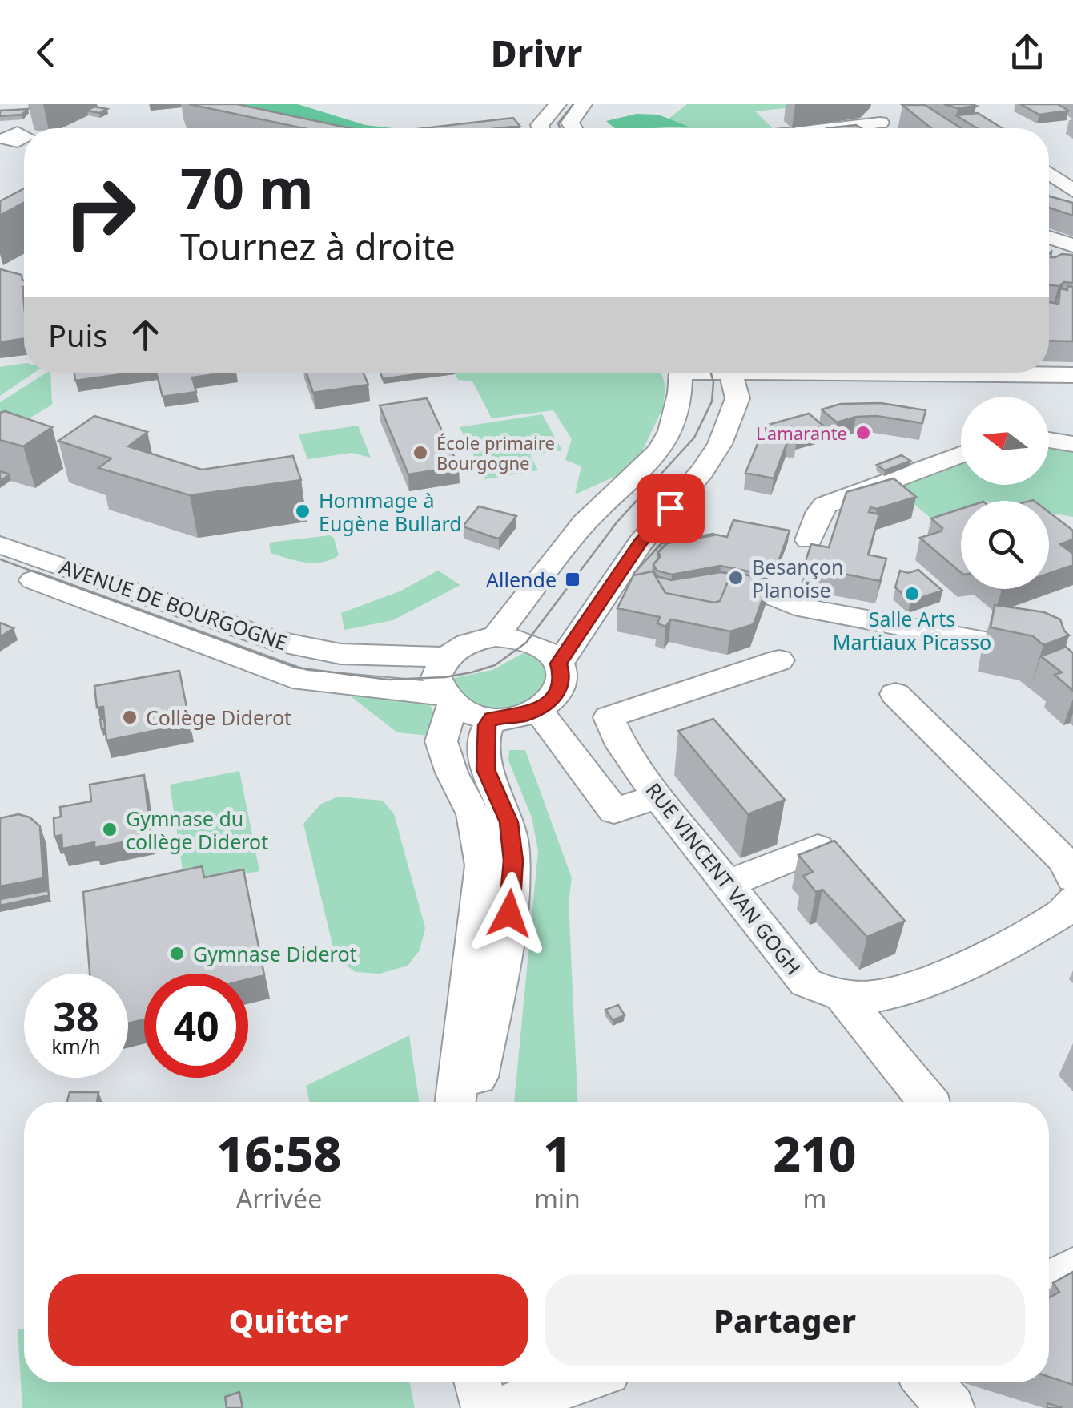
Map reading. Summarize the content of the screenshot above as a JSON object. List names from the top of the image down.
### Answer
{
  "streets": {
    "street": ["AVENUE DE BOURGOGNE", "RUE VINCENT VAN GOGH"]
  },
  "places": {
    "other": [
      "L'amarante",
      "École primaire Bourgogne",
      "Hommage à Eugène Bullard",
      "Besançon Planoise",
      "Salle Arts Martiaux Picasso",
      "Collège Diderot",
      "Gymnase du collège Diderot",
      "Gymnase Diderot"
    ],
    "transit": ["Allende"]
  },
  "north": "left",
  "page": {
    "header": "Drivr",
    "turn": ["70 m", "Tournez à droite"],
    "then": "Puis",
    "speed": "38 km/h",
    "limit": "40",
    "eta": [
      "16:58",
      "Arrivée",
      "1",
      "min",
      "210",
      "m"
    ],
    "buttons": ["Quitter", "Partager"]
  }
}
